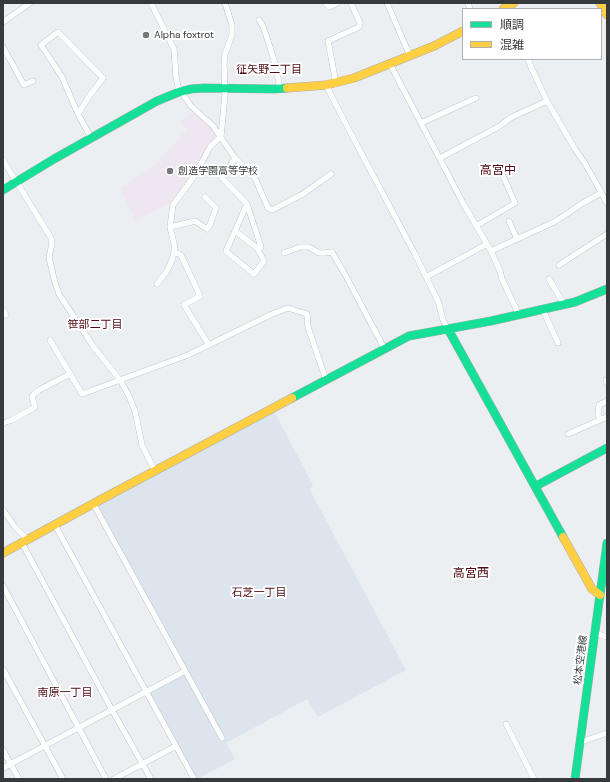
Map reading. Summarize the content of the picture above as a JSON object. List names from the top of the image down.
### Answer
{
  "streets": {
    "main road": ["松本空港線"]
  },
  "districts": [
    "征矢野二丁目",
    "高宮中",
    "笹部二丁目",
    "高宮西",
    "石芝一丁目",
    "南原一丁目"
  ],
  "places": ["Alpha foxtrot", "創造学園高等学校"],
  "legend": ["順調", "混雑"]
}
